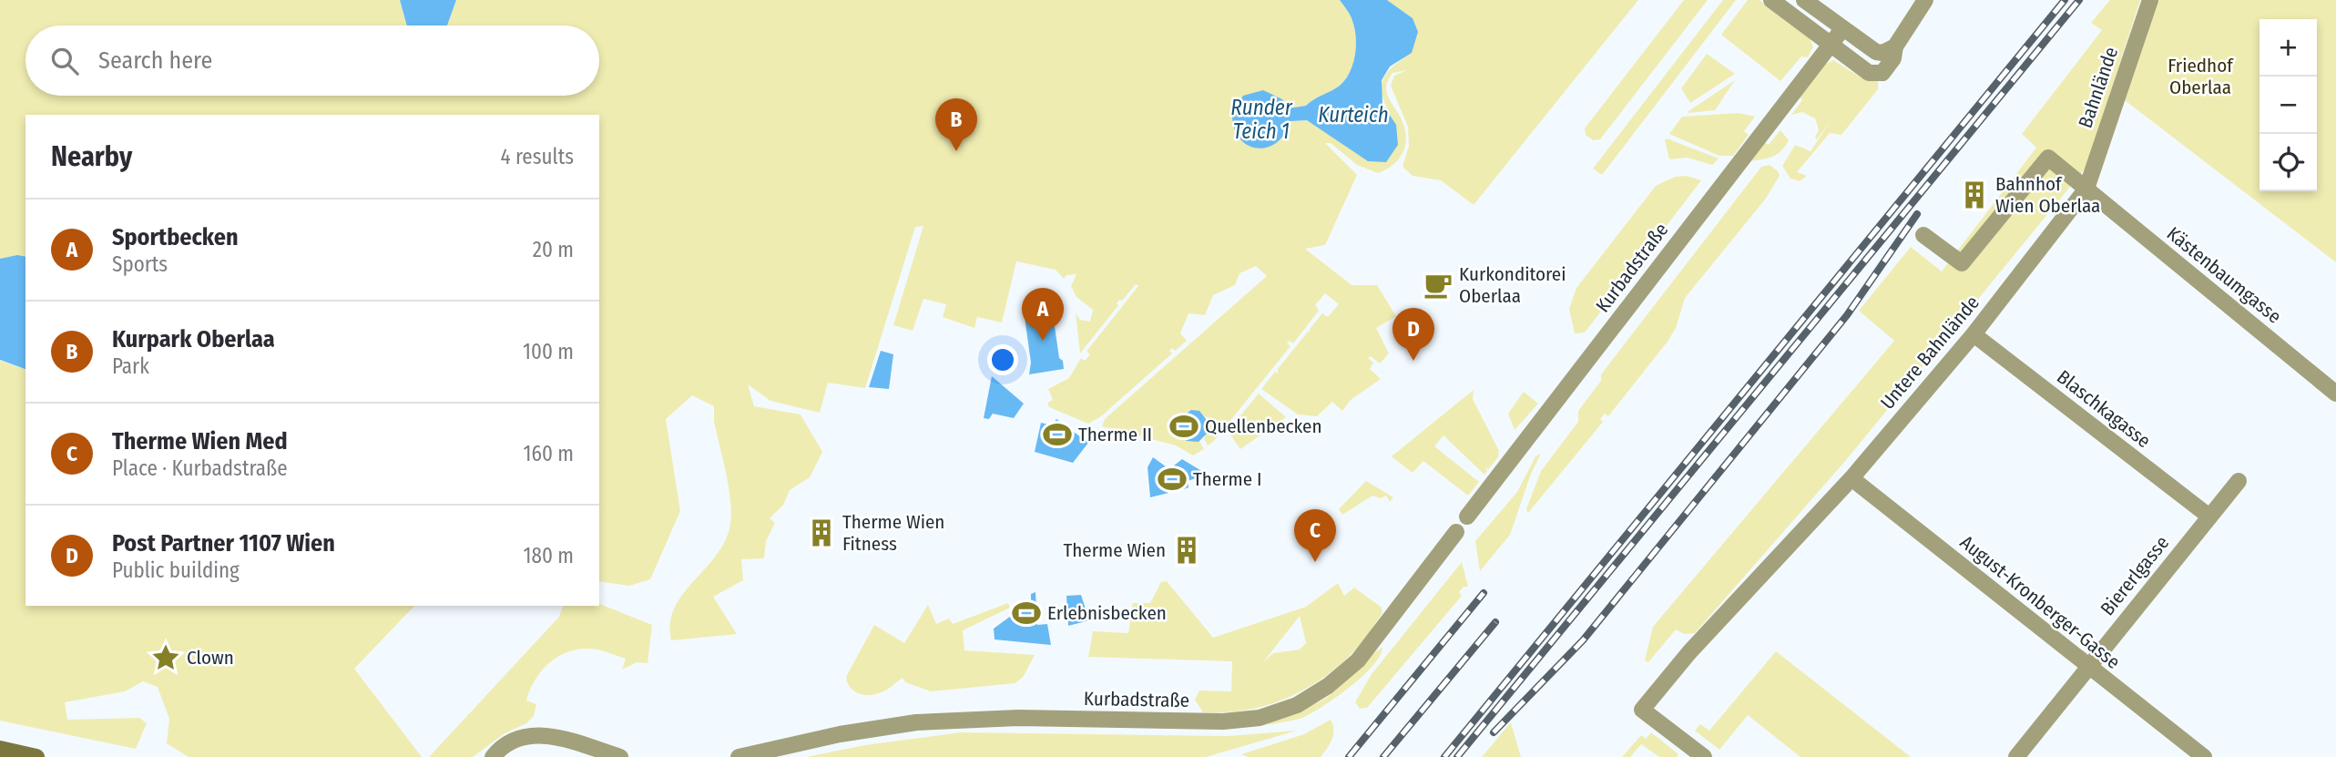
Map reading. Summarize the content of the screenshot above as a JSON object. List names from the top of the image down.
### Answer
{
  "streets": {
    "street": [
      "Bahnlände",
      "Kurbadstraße",
      "Kästenbaumgasse",
      "Untere Bahnlände",
      "Blaschkagasse",
      "Biererlgasse",
      "August-Kronberger-Gasse"
    ]
  },
  "crossings": [
    ["Bahnlände", "Kästenbaumgasse"],
    ["Bahnlände", "Untere Bahnlände"],
    ["Kästenbaumgasse", "Untere Bahnlände"],
    ["Untere Bahnlände", "Blaschkagasse"],
    ["Untere Bahnlände", "August-Kronberger-Gasse"],
    ["Blaschkagasse", "Biererlgasse"],
    ["Biererlgasse", "August-Kronberger-Gasse"]
  ],
  "water": ["Runder Teich 1", "Kurteich"],
  "parks": ["Friedhof Oberlaa"],
  "places": {
    "building": ["Bahnhof Wien Oberlaa", "Therme Wien Fitness", "Therme Wien"],
    "cafe": ["Kurkonditorei Oberlaa"],
    "sports": [
      "Quellenbecken",
      "Therme II",
      "Therme I",
      "Erlebnisbecken"
    ],
    "place": ["Clown"]
  },
  "page": {
    "map_buttons": ["+", "−"],
    "search": "Search here",
    "pins": [
      "B",
      "A",
      "D",
      "C"
    ],
    "heading": ["Nearby", "4 results"],
    "list": [
      {
        "mark": "A",
        "name": "Sportbecken",
        "note": "Sports",
        "value": "20 m"
      },
      {
        "mark": "B",
        "name": "Kurpark Oberlaa",
        "note": "Park",
        "value": "100 m"
      },
      {
        "mark": "C",
        "name": "Therme Wien Med",
        "note": "Place · Kurbadstraße",
        "value": "160 m"
      },
      {
        "mark": "D",
        "name": "Post Partner 1107 Wien",
        "note": "Public building",
        "value": "180 m"
      }
    ]
  }
}
